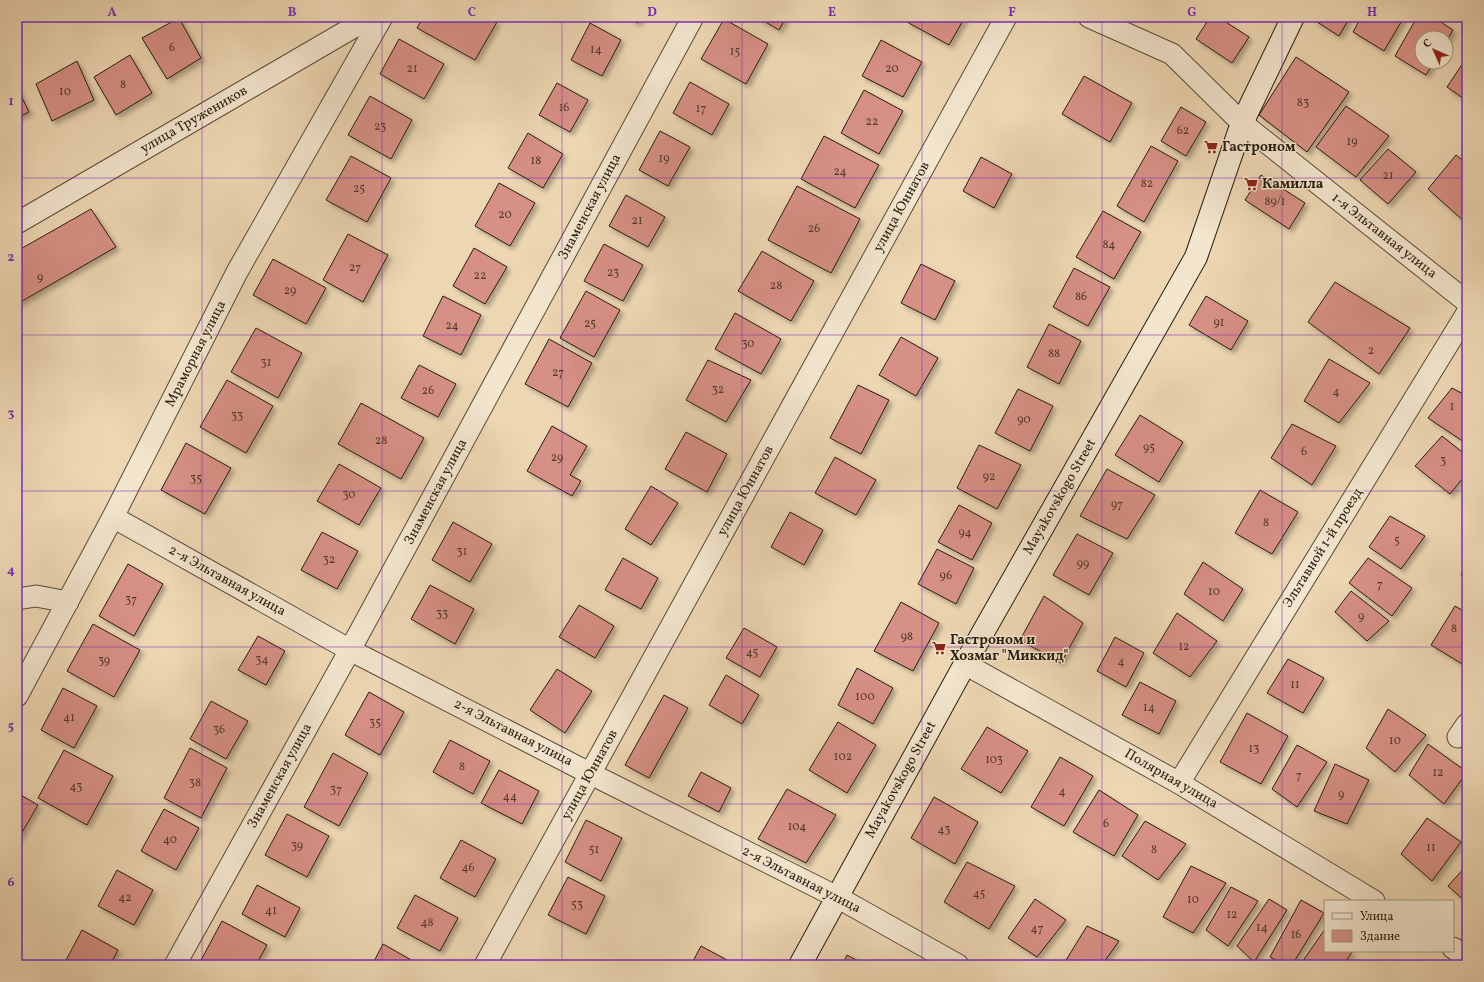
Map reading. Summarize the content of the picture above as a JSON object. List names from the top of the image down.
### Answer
{
  "streets": {
    "street": [
      "улица Тружеников",
      "Знаменская улица",
      "улица Юннатов",
      "1-я Эльтавная улица",
      "Мраморная улица",
      "Mayakovskogo Street",
      "Эльтавной 1-й проезд",
      "2-я Эльтавная улица",
      "Полярная улица"
    ]
  },
  "crossings": [
    ["Знаменская улица", "2-я Эльтавная улица"],
    ["улица Юннатов", "2-я Эльтавная улица"],
    ["1-я Эльтавная улица", "Mayakovskogo Street"],
    ["Мраморная улица", "2-я Эльтавная улица"],
    ["Mayakovskogo Street", "2-я Эльтавная улица"],
    ["Mayakovskogo Street", "Полярная улица"],
    ["Эльтавной 1-й проезд", "Полярная улица"]
  ],
  "places": {
    "supermarket": ["Гастроном", "Камилла", "Гастроном и Хозмаг \"Миккид\""]
  },
  "house_numbers": [
    "6",
    "14",
    "15",
    "21",
    "20",
    "8",
    "10",
    "83",
    "16",
    "17",
    "22",
    "23",
    "62",
    "19",
    "19",
    "18",
    "24",
    "21",
    "82",
    "25",
    "89/1",
    "20",
    "21",
    "26",
    "84",
    "27",
    "23",
    "22",
    "9",
    "28",
    "29",
    "86",
    "91",
    "25",
    "24",
    "30",
    "2",
    "88",
    "31",
    "27",
    "32",
    "26",
    "4",
    "1",
    "33",
    "90",
    "28",
    "95",
    "6",
    "29",
    "3",
    "92",
    "35",
    "30",
    "97",
    "8",
    "94",
    "5",
    "31",
    "32",
    "99",
    "96",
    "7",
    "10",
    "37",
    "33",
    "9",
    "8",
    "98",
    "12",
    "45",
    "34",
    "39",
    "4",
    "11",
    "100",
    "14",
    "41",
    "35",
    "36",
    "10",
    "13",
    "102",
    "103",
    "8",
    "12",
    "7",
    "38",
    "43",
    "37",
    "4",
    "9",
    "44",
    "6",
    "104",
    "43",
    "40",
    "39",
    "11",
    "51",
    "8",
    "46",
    "45",
    "42",
    "10",
    "53",
    "41",
    "12",
    "48",
    "14",
    "47",
    "16"
  ],
  "legend": ["Улица", "Здание"],
  "north": "top left",
  "grid": {
    "columns": [
      "A",
      "B",
      "C",
      "D",
      "E",
      "F",
      "G",
      "H"
    ],
    "rows": [
      "1",
      "2",
      "3",
      "4",
      "5",
      "6"
    ]
  }
}
